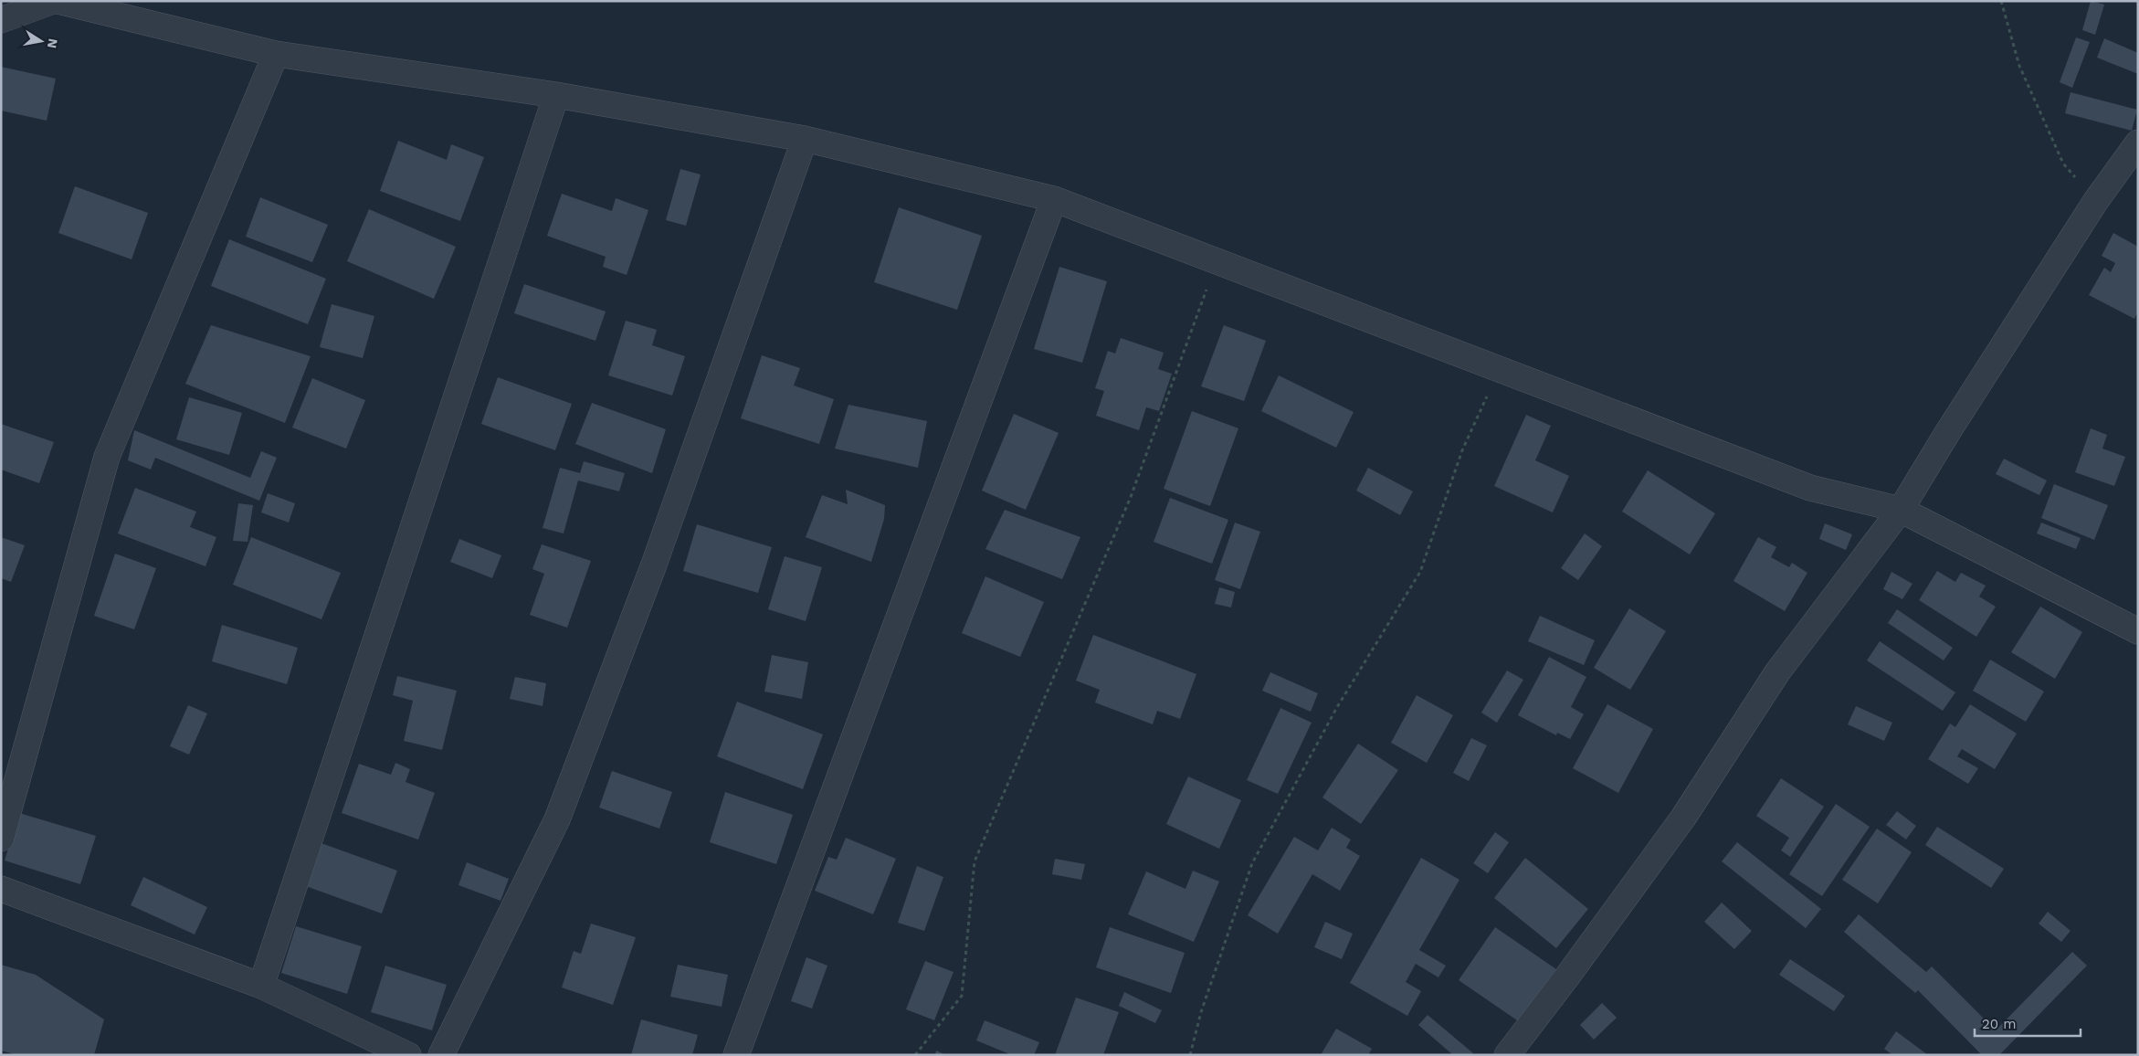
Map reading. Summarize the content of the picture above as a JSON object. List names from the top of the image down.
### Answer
{
  "scale_bar": "20 m",
  "north": "right"
}
